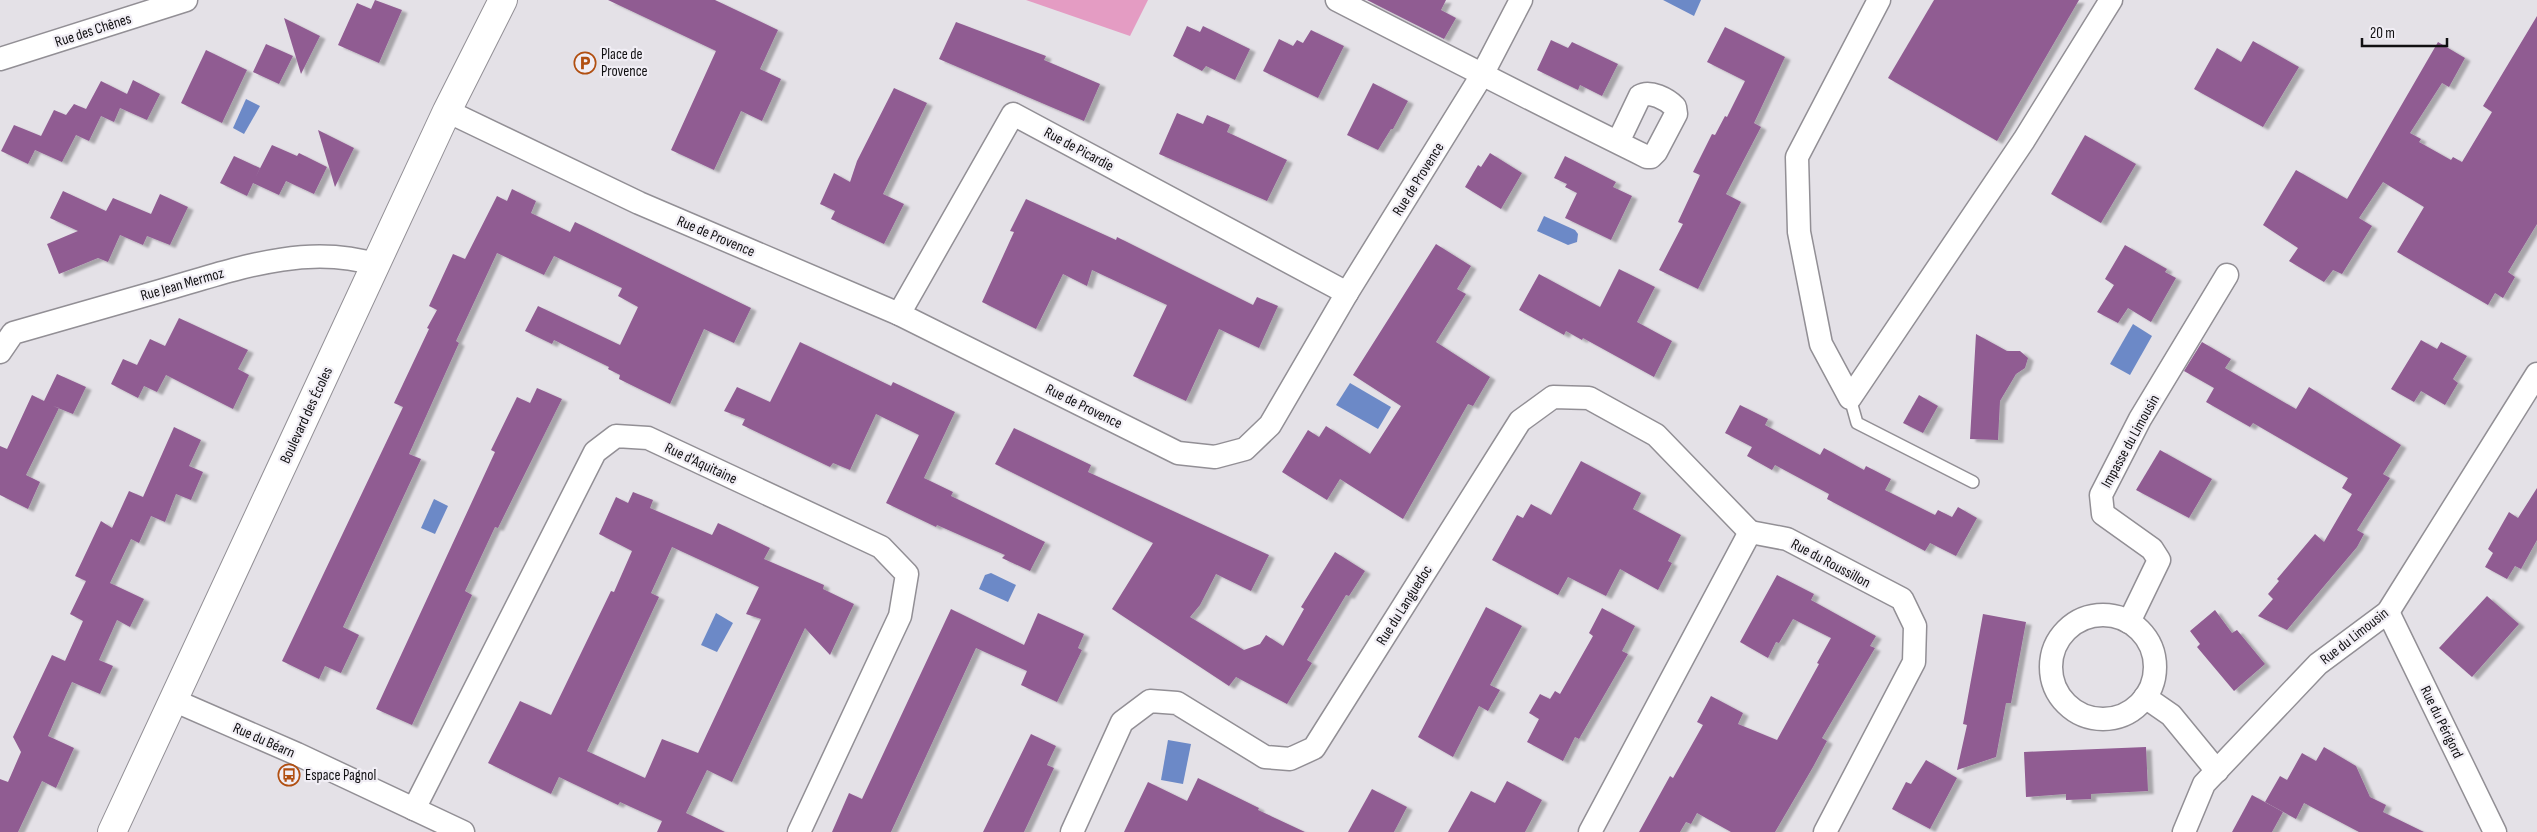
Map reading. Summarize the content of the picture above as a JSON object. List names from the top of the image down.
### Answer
{
  "streets": {
    "street": [
      "Rue des Chênes",
      "Rue de Picardie",
      "Rue de Provence",
      "Rue Jean Mermoz",
      "Boulevard des Écoles",
      "Impasse du Limousin",
      "Rue d'Aquitaine",
      "Rue du Roussillon",
      "Rue du Languedoc",
      "Rue du Limousin",
      "Rue du Périgord",
      "Rue du Béarn"
    ]
  },
  "crossings": [
    ["Rue de Picardie", "Rue de Provence"],
    ["Rue de Provence", "Boulevard des Écoles"],
    ["Rue Jean Mermoz", "Boulevard des Écoles"],
    ["Boulevard des Écoles", "Rue du Béarn"],
    ["Rue d'Aquitaine", "Rue du Béarn"],
    ["Rue du Roussillon", "Rue du Languedoc"],
    ["Rue du Limousin", "Rue du Périgord"]
  ],
  "places": {
    "parking": ["Place de Provence"],
    "bus stop": ["Espace Pagnol"]
  },
  "scale_bar": "20 m"
}
